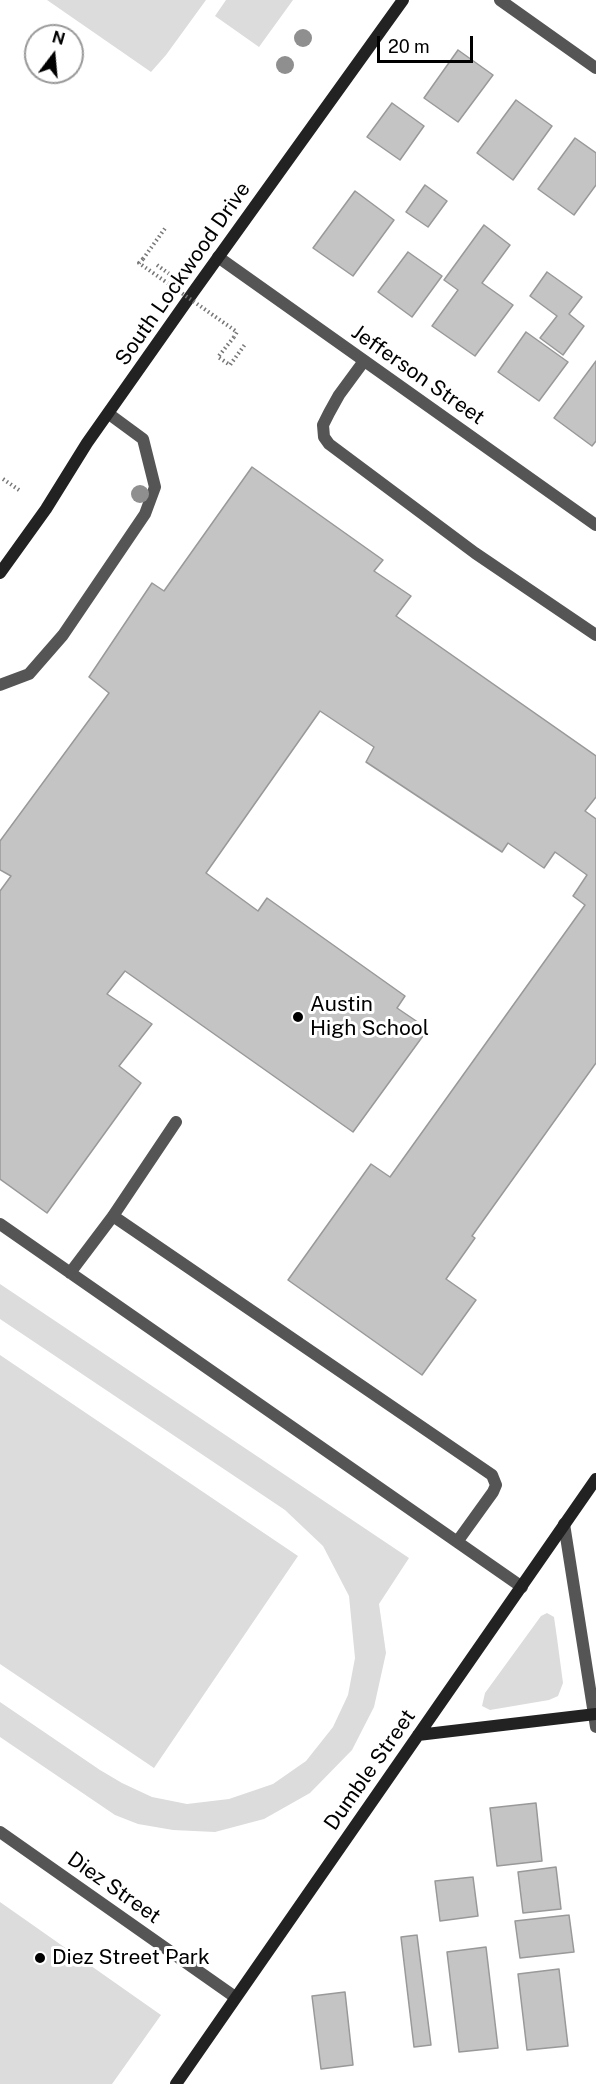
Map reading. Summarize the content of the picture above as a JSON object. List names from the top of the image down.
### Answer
{
  "streets": {
    "street": [
      "South Lockwood Drive",
      "Jefferson Street",
      "Dumble Street",
      "Diez Street"
    ]
  },
  "crossings": [
    ["South Lockwood Drive", "Jefferson Street"],
    ["Dumble Street", "Diez Street"]
  ],
  "places": ["Austin High School", "Diez Street Park"],
  "scale_bar": "20 m",
  "north": "top"
}
